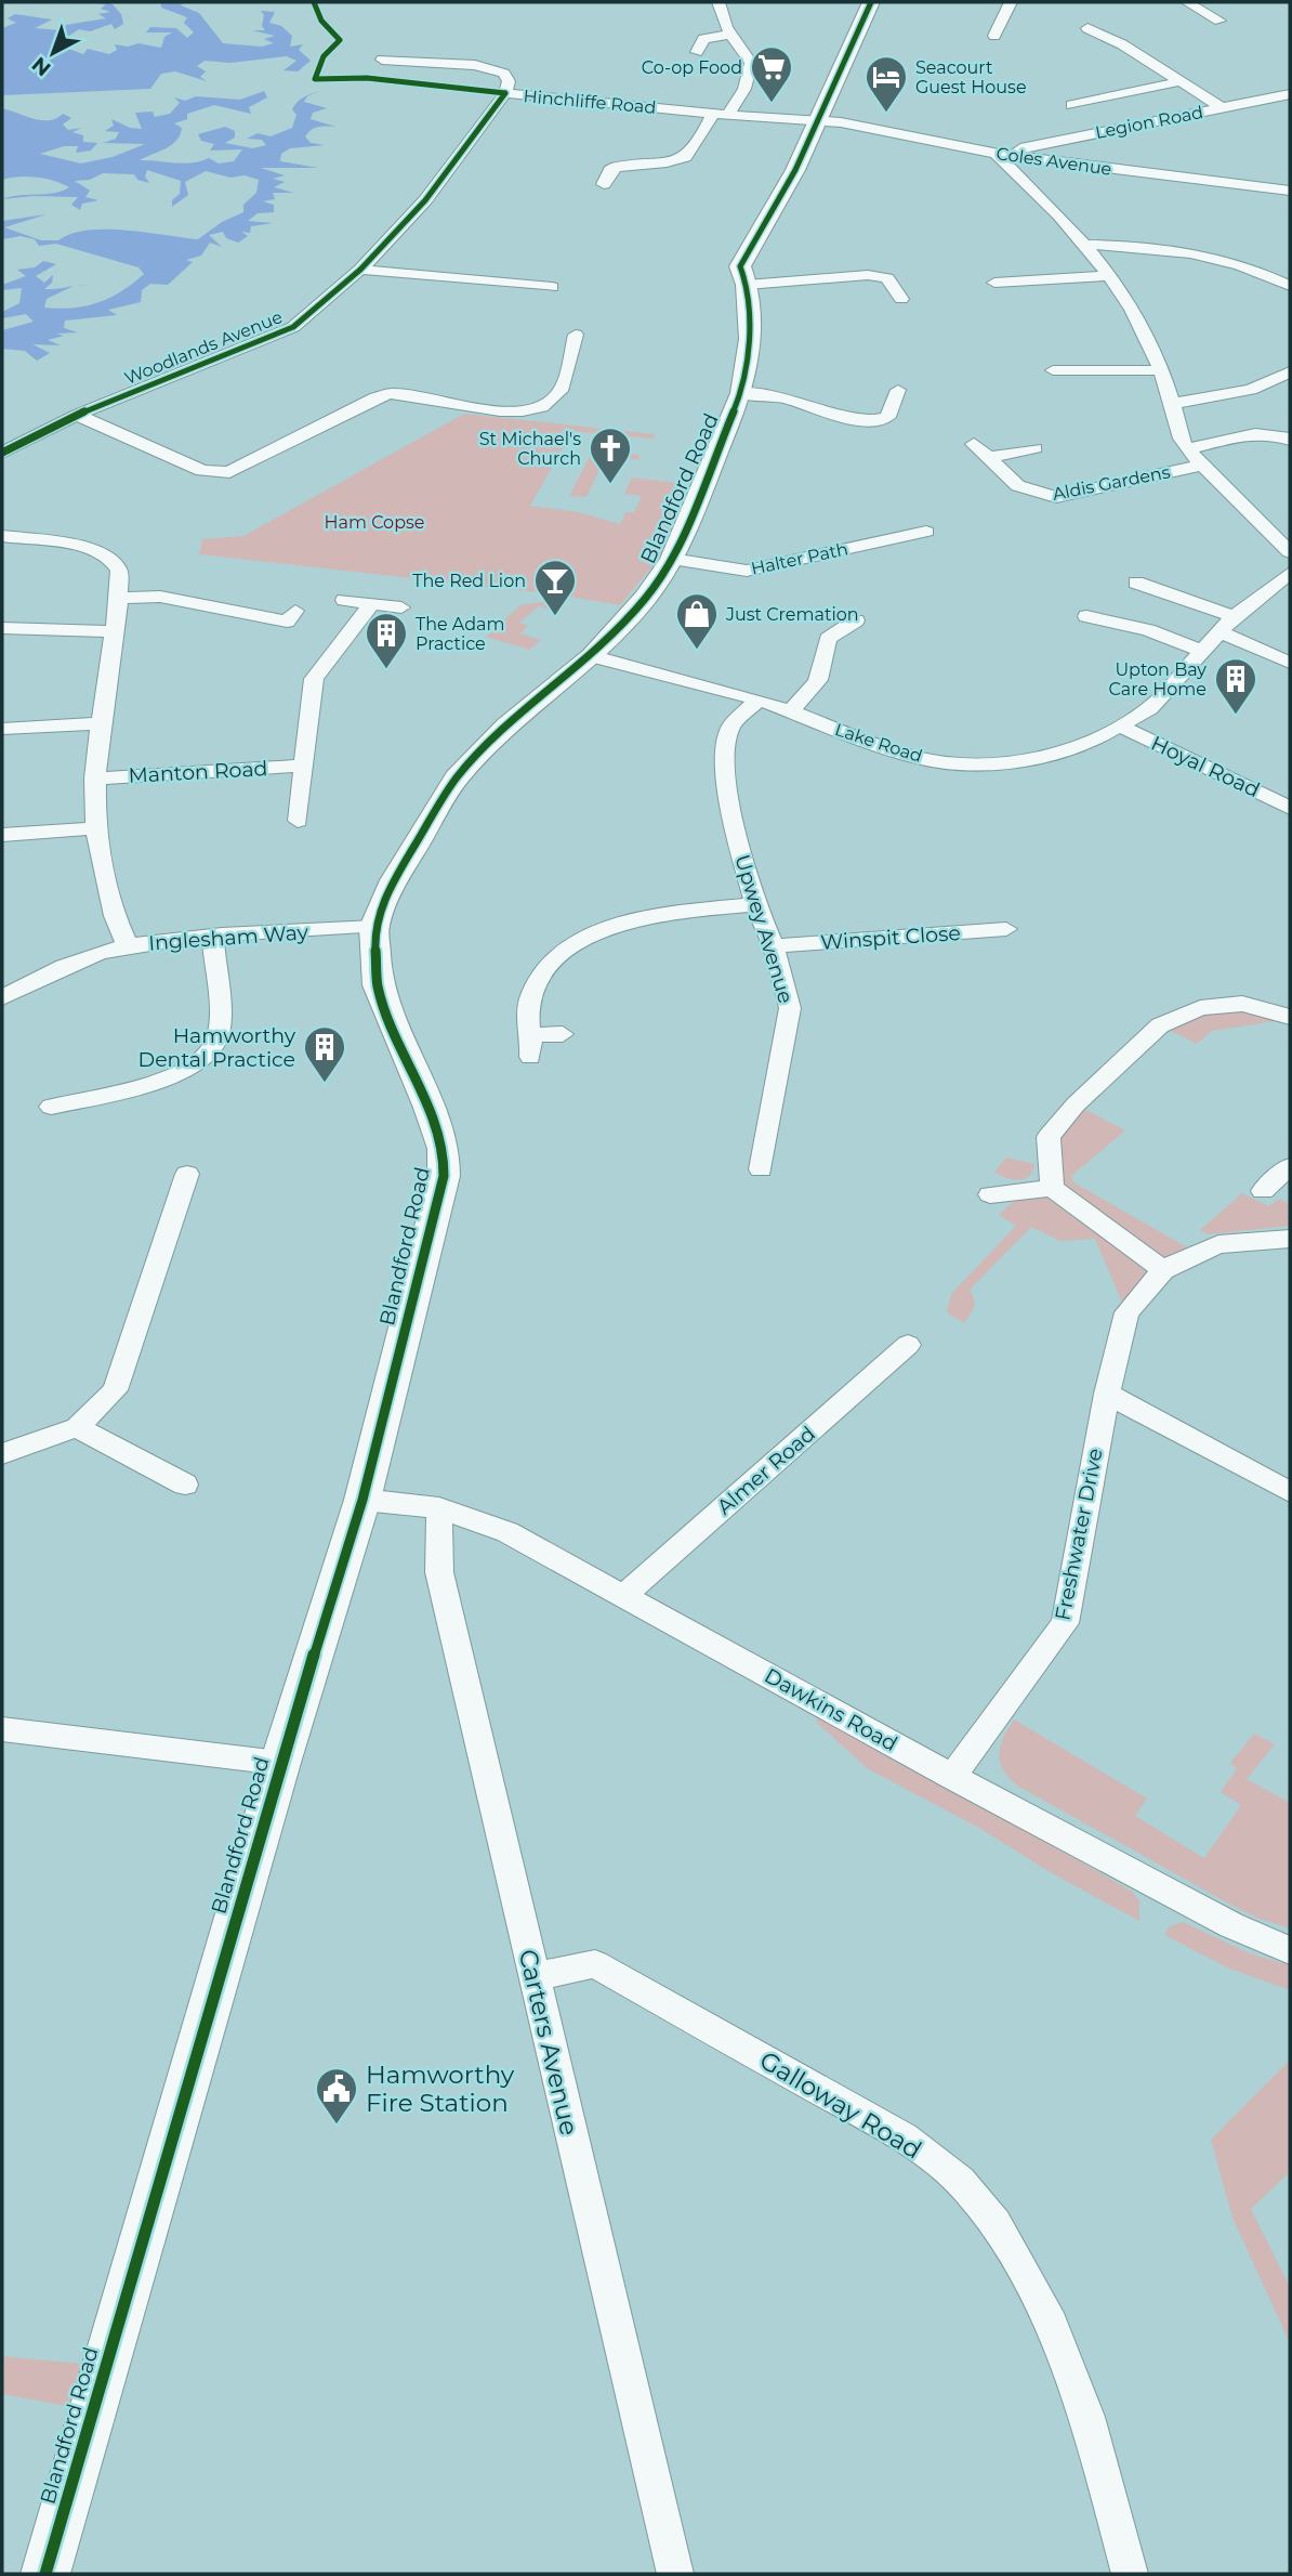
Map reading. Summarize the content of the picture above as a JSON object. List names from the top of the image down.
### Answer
{
  "streets": {
    "main road": ["Blandford Road"],
    "street": [
      "Hinchliffe Road",
      "Legion Road",
      "Coles Avenue",
      "Woodlands Avenue",
      "Aldis Gardens",
      "Halter Path",
      "Lake Road",
      "Hoyal Road",
      "Manton Road",
      "Upwey Avenue",
      "Inglesham Way",
      "Winspit Close",
      "Almer Road",
      "Freshwater Drive",
      "Dawkins Road",
      "Carters Avenue",
      "Galloway Road"
    ]
  },
  "crossings": [
    ["Hinchliffe Road", "Coles Avenue"],
    ["Hinchliffe Road", "Woodlands Avenue"],
    ["Hinchliffe Road", "Blandford Road"],
    ["Legion Road", "Coles Avenue"],
    ["Coles Avenue", "Blandford Road"],
    ["Blandford Road", "Halter Path"],
    ["Blandford Road", "Lake Road"],
    ["Blandford Road", "Inglesham Way"],
    ["Blandford Road", "Dawkins Road"],
    ["Lake Road", "Hoyal Road"],
    ["Lake Road", "Upwey Avenue"],
    ["Upwey Avenue", "Winspit Close"],
    ["Almer Road", "Dawkins Road"],
    ["Freshwater Drive", "Dawkins Road"],
    ["Dawkins Road", "Carters Avenue"],
    ["Carters Avenue", "Galloway Road"]
  ],
  "parks": ["Ham Copse"],
  "places": {
    "supermarket": ["Co-op Food"],
    "hotel": ["Seacourt Guest House"],
    "church": ["St Michael's Church"],
    "bar": ["The Red Lion"],
    "shop": ["Just Cremation"],
    "building": ["The Adam Practice", "Upton Bay Care Home", "Hamworthy Dental Practice"],
    "public building": ["Hamworthy Fire Station"]
  },
  "north": "bottom left"
}
